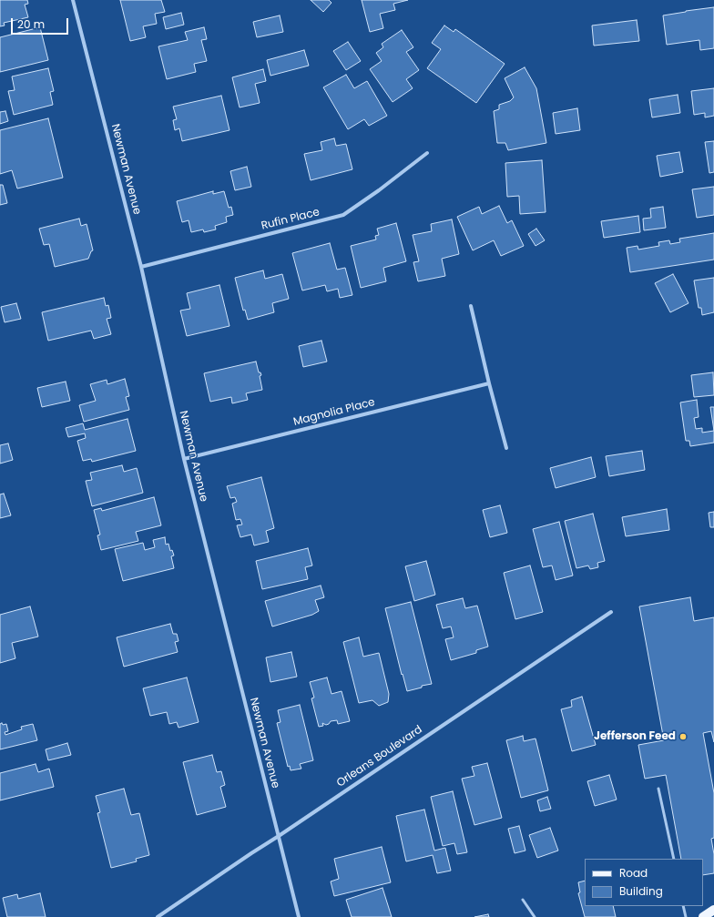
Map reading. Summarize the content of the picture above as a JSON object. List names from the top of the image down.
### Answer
{
  "streets": {
    "street": [
      "Newman Avenue",
      "Rufin Place",
      "Magnolia Place",
      "Orleans Boulevard"
    ]
  },
  "crossings": [
    ["Newman Avenue", "Rufin Place"],
    ["Newman Avenue", "Magnolia Place"],
    ["Newman Avenue", "Orleans Boulevard"]
  ],
  "places": ["Jefferson Feed"],
  "legend": ["Road", "Building"],
  "scale_bar": "20 m"
}
